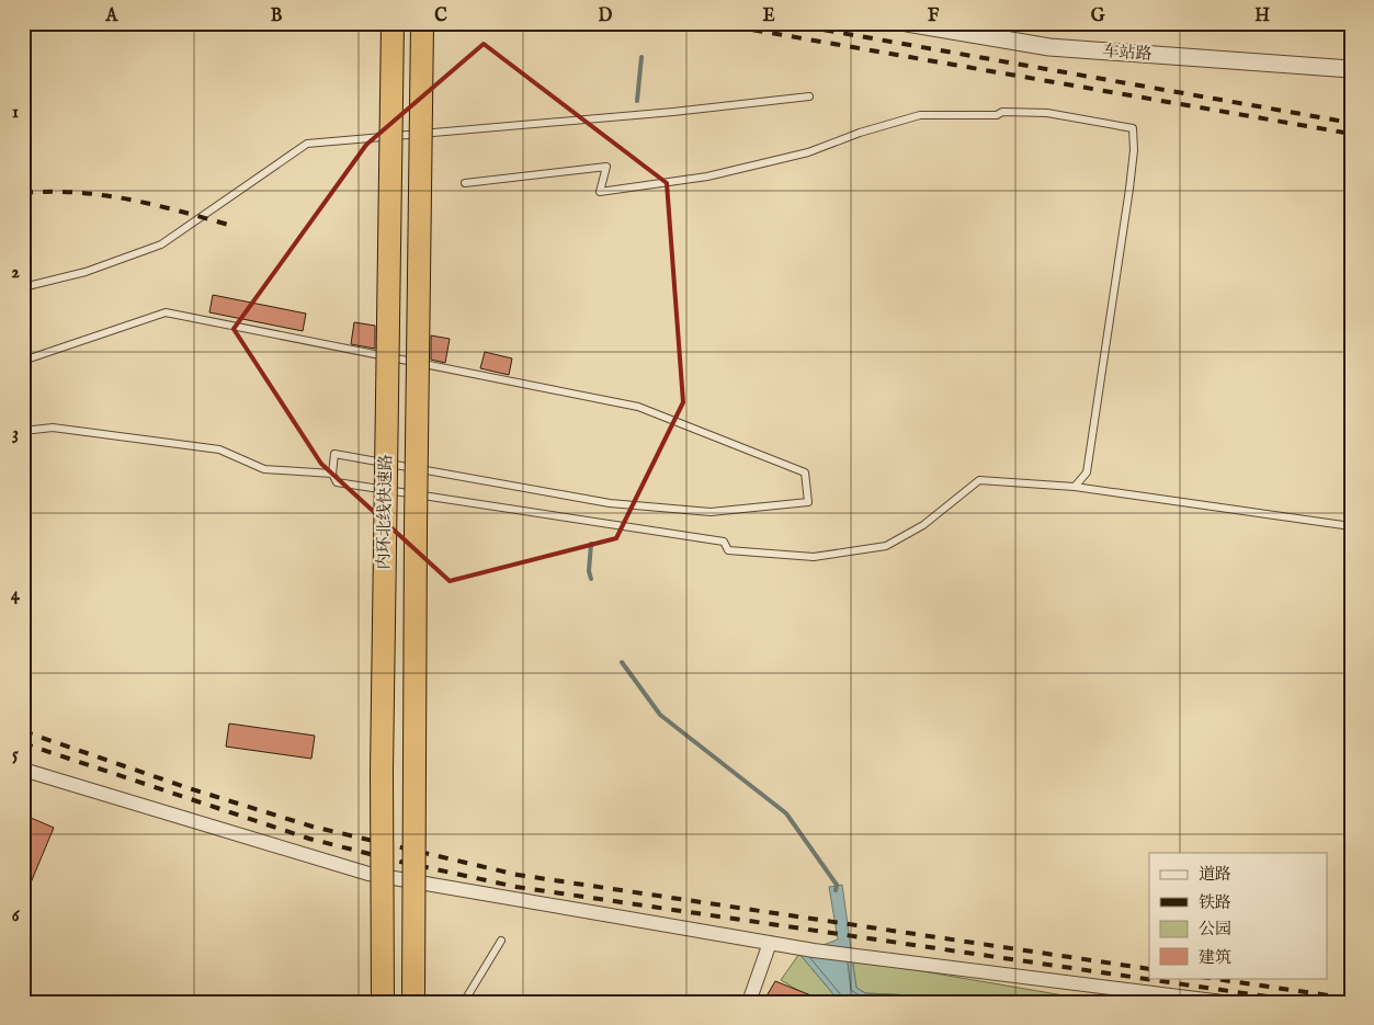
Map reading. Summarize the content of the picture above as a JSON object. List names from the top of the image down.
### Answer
{
  "streets": {
    "highway": ["内环北线快速路"],
    "street": ["车站路"]
  },
  "legend": [
    "道路",
    "铁路",
    "公园",
    "建筑"
  ],
  "grid": {
    "columns": [
      "A",
      "B",
      "C",
      "D",
      "E",
      "F",
      "G",
      "H"
    ],
    "rows": [
      "1",
      "2",
      "3",
      "4",
      "5",
      "6"
    ]
  }
}
